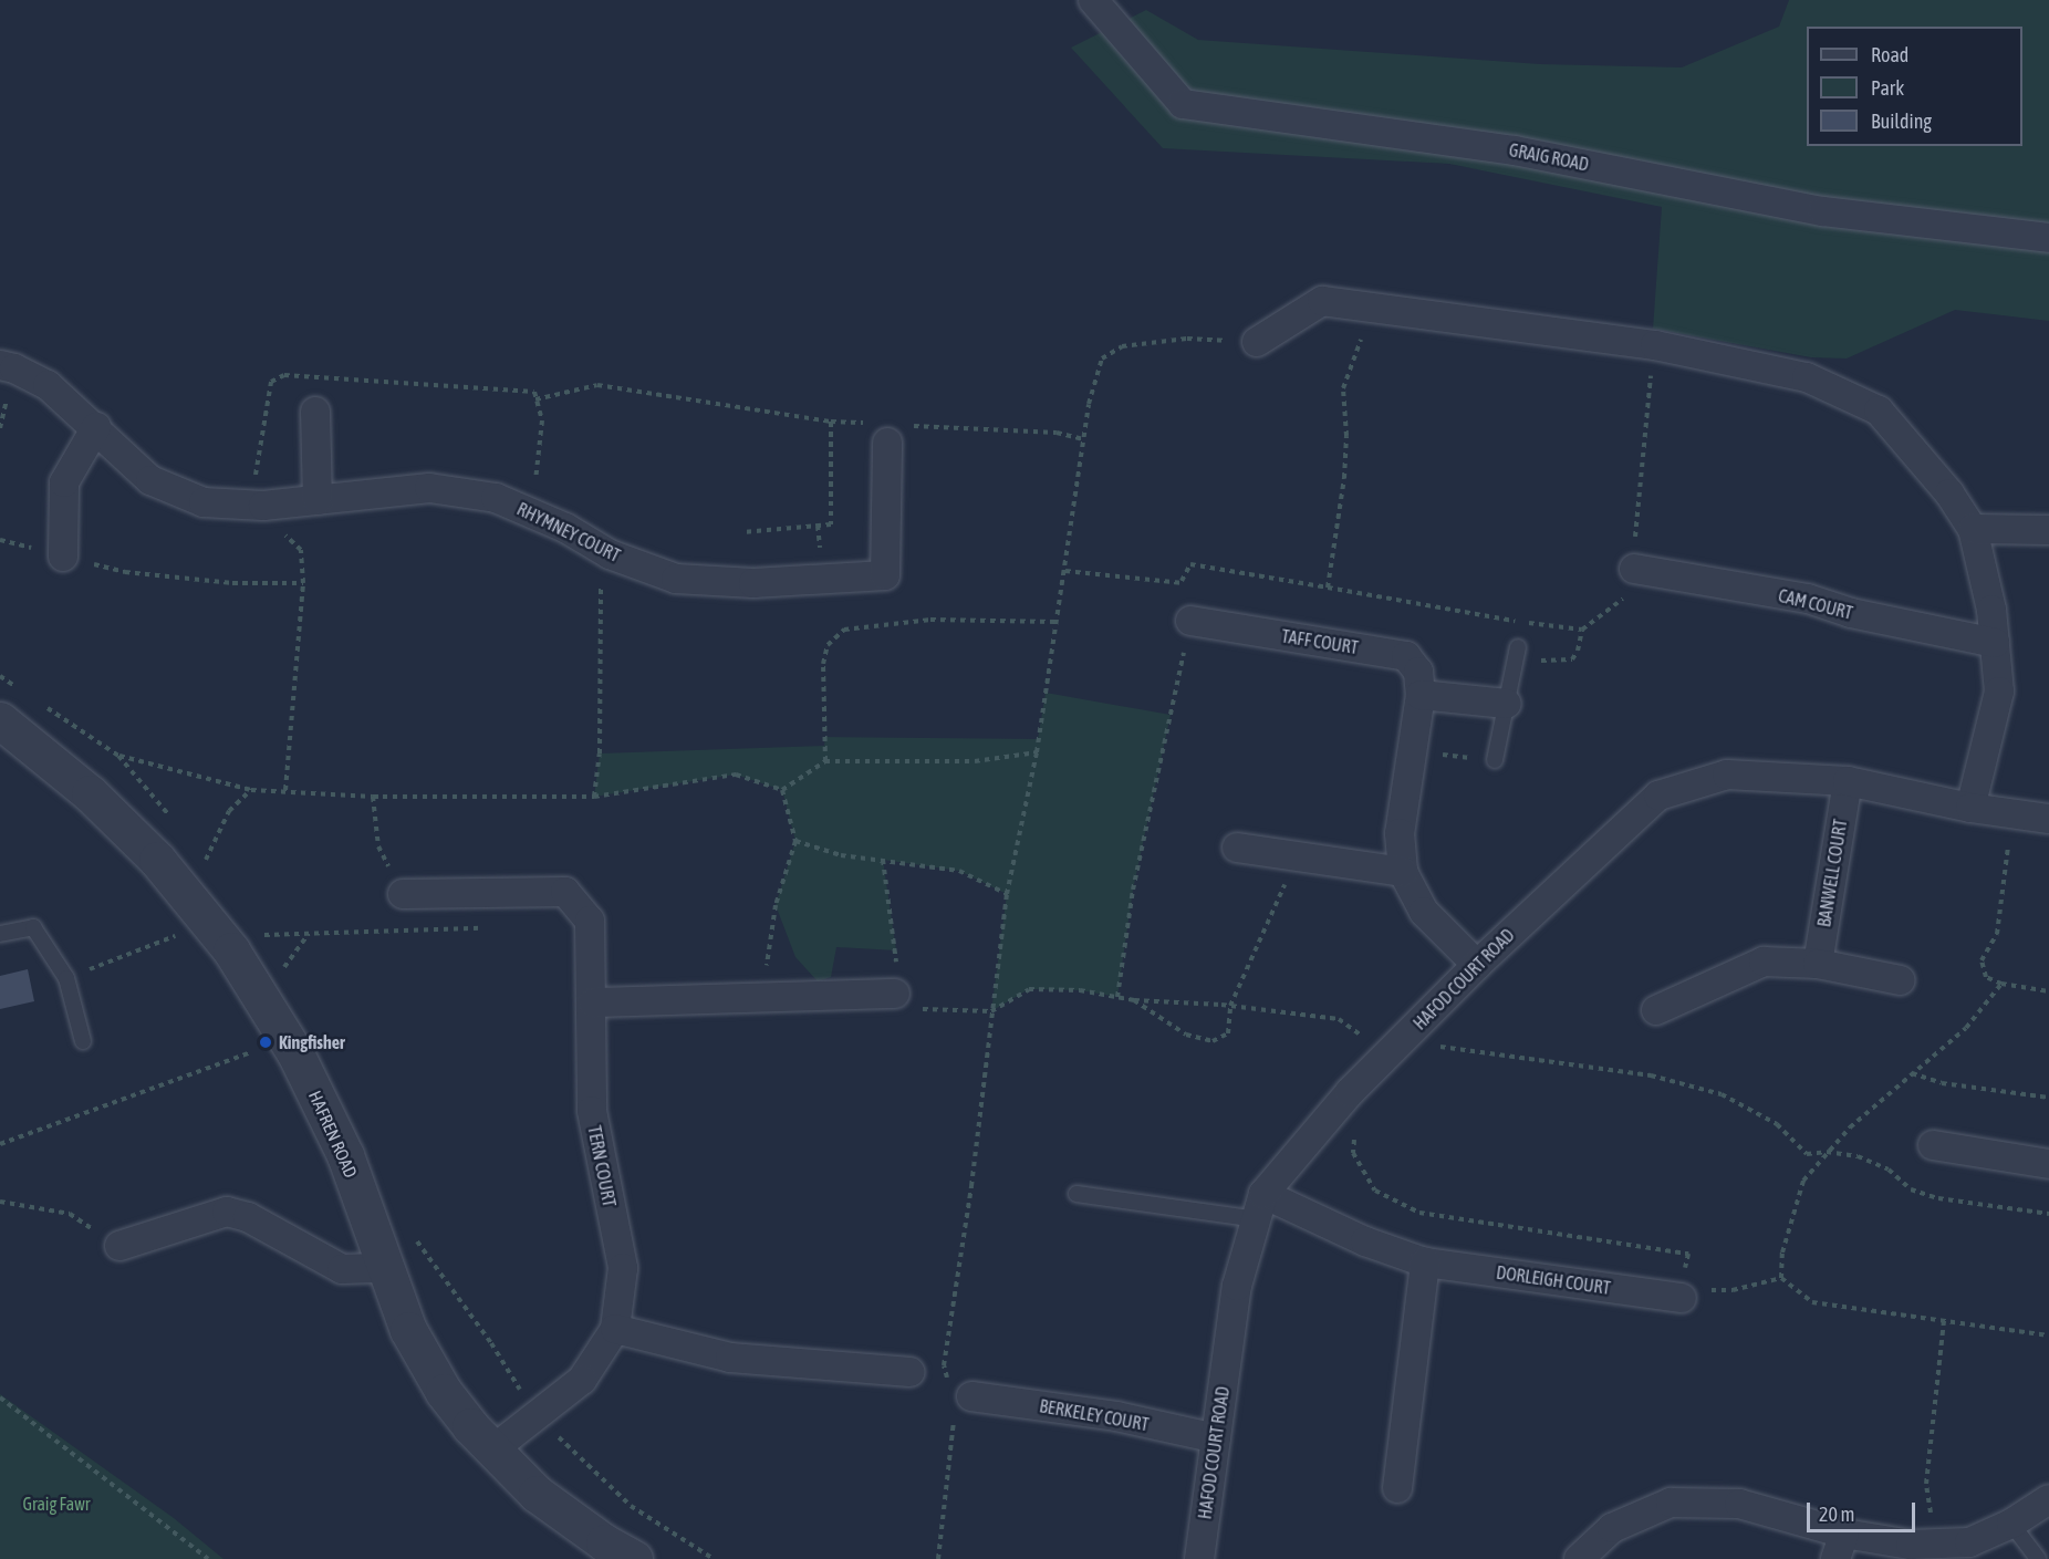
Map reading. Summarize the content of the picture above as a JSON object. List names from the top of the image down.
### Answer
{
  "streets": {
    "street": [
      "GRAIG ROAD",
      "RHYMNEY COURT",
      "CAM COURT",
      "TAFF COURT",
      "BANWELL COURT",
      "HAFOD COURT ROAD",
      "HAFREN ROAD",
      "TERN COURT",
      "DORLEIGH COURT",
      "BERKELEY COURT"
    ]
  },
  "crossings": [
    ["TAFF COURT", "HAFOD COURT ROAD"],
    ["BANWELL COURT", "HAFOD COURT ROAD"],
    ["HAFOD COURT ROAD", "DORLEIGH COURT"],
    ["HAFOD COURT ROAD", "BERKELEY COURT"],
    ["HAFREN ROAD", "TERN COURT"]
  ],
  "parks": ["Graig Fawr"],
  "places": ["Kingfisher"],
  "legend": ["Road", "Park", "Building"],
  "scale_bar": "20 m"
}
